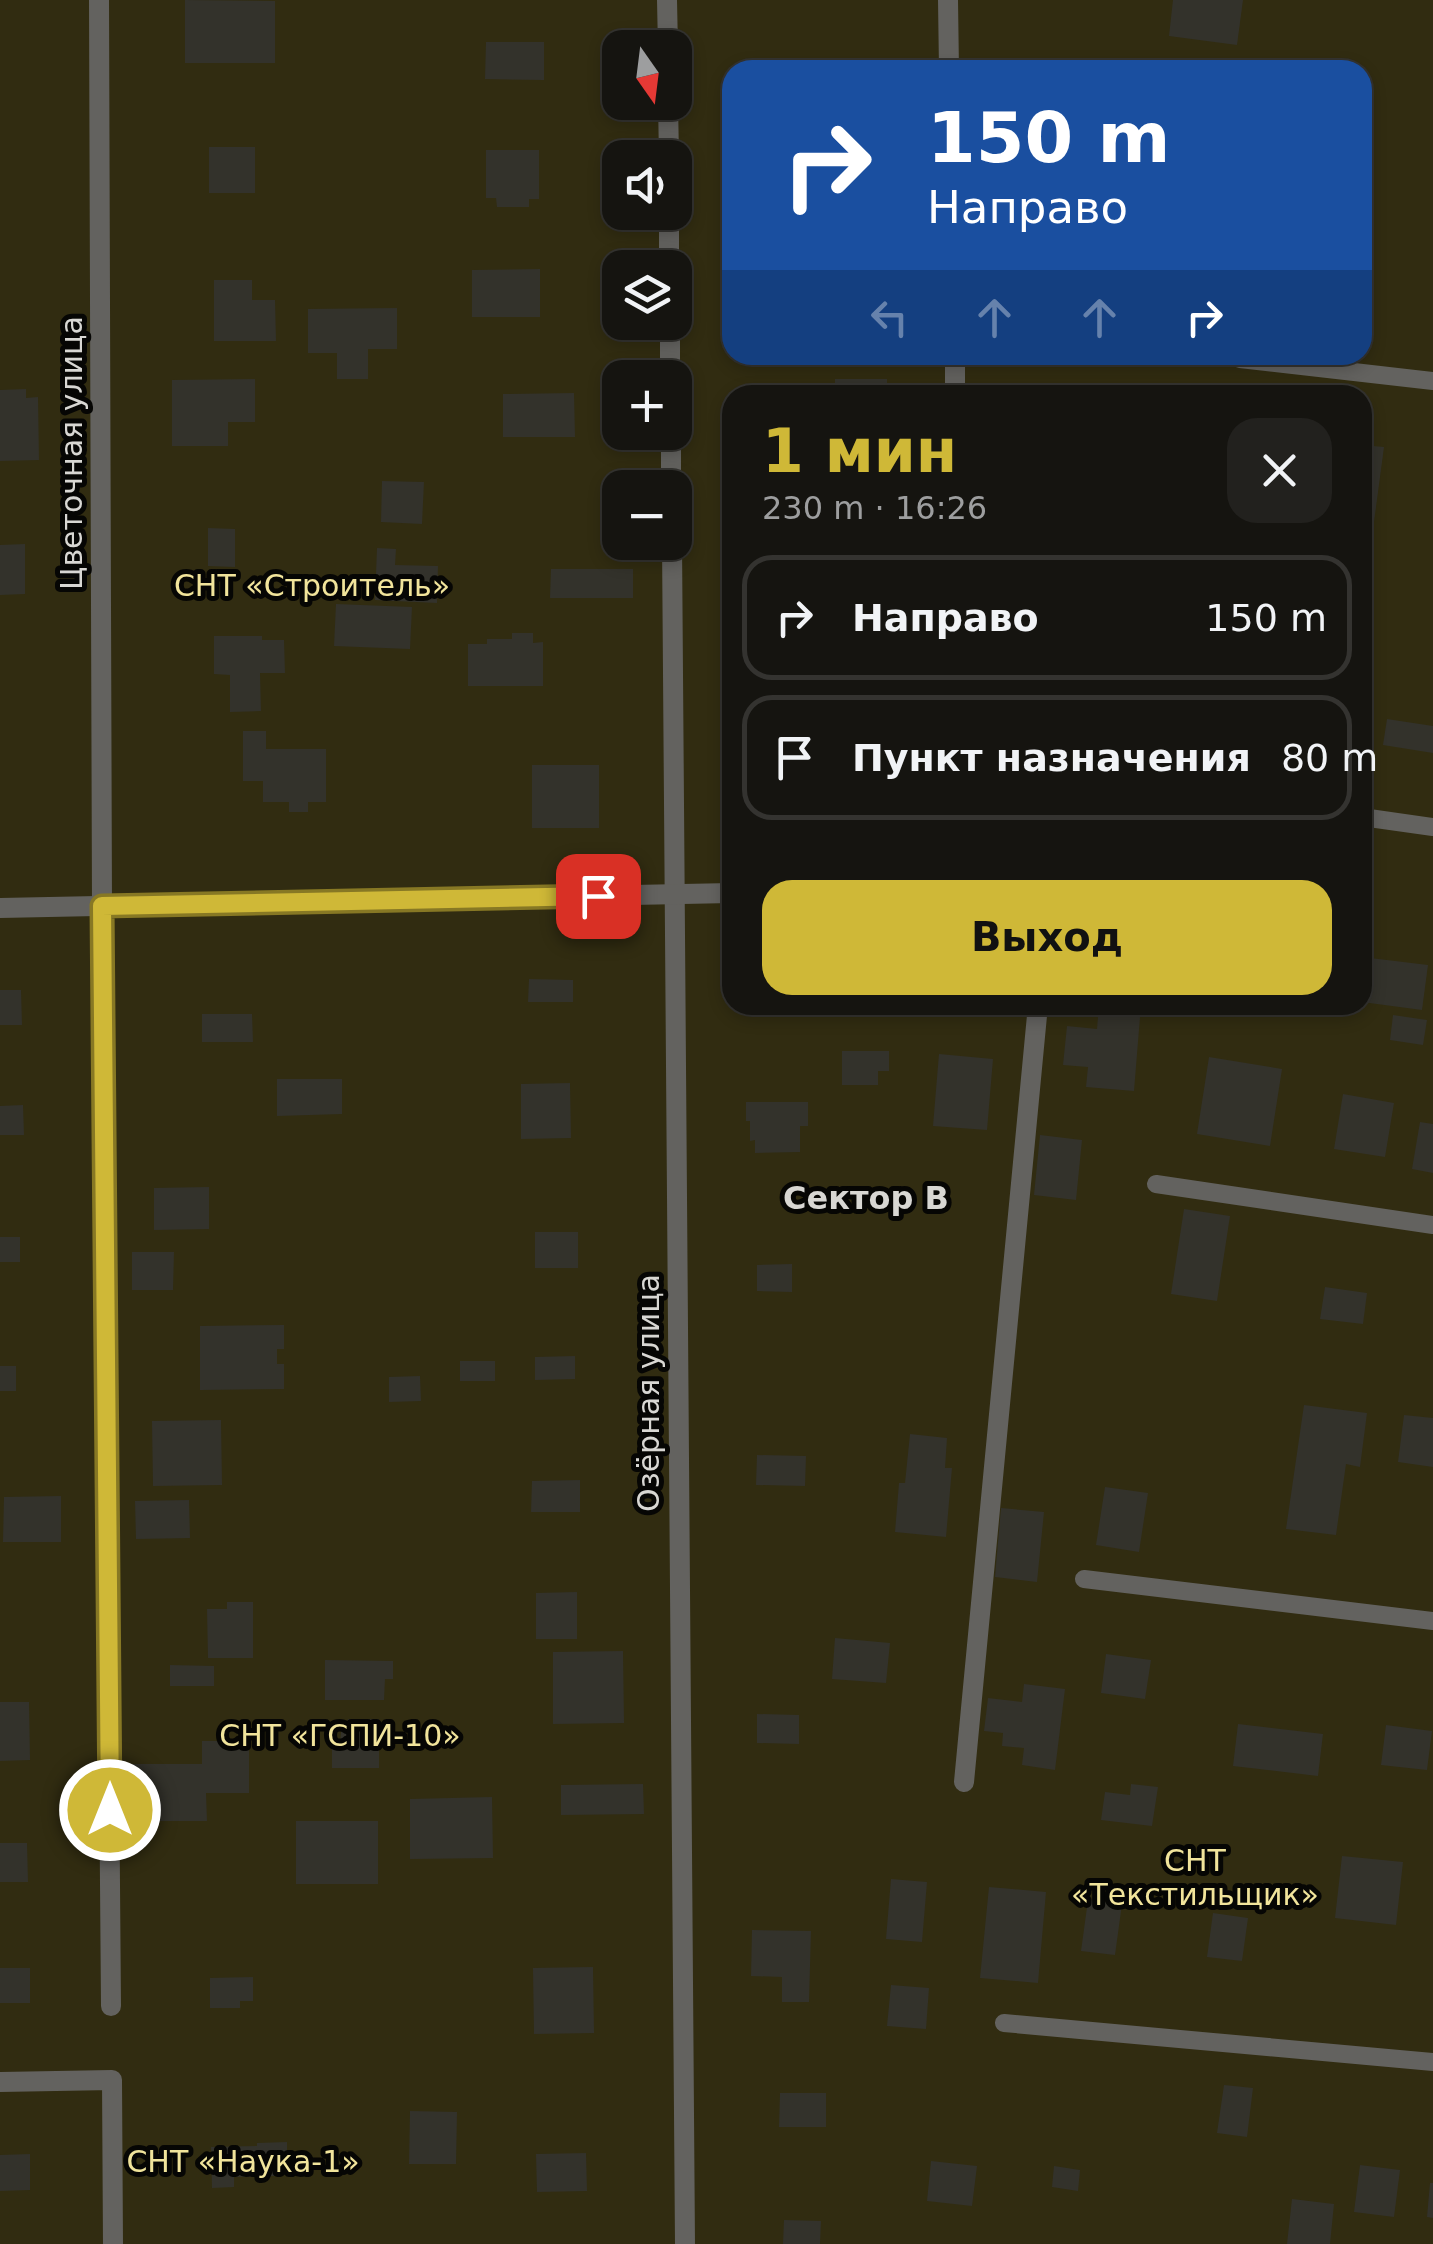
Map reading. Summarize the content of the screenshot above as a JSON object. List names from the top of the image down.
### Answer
{
  "streets": {
    "street": ["Цветочная улица", "Озёрная улица"]
  },
  "districts": ["Сектор В"],
  "parks": [
    "СНТ «Строитель»",
    "СНТ «ГСПИ-10»",
    "СНТ «Текстильщик»",
    "СНТ «Наука-1»"
  ],
  "north": "bottom",
  "page": {
    "map_buttons": ["+", "−"],
    "turn": ["150 m", "Направо"],
    "heading": ["1 мин", "230 m · 16:26"],
    "list": [
      {
        "name": "Направо",
        "value": "150 m"
      },
      {
        "name": "Пункт назначения",
        "value": "80 m"
      }
    ],
    "buttons": "Выход"
  }
}
